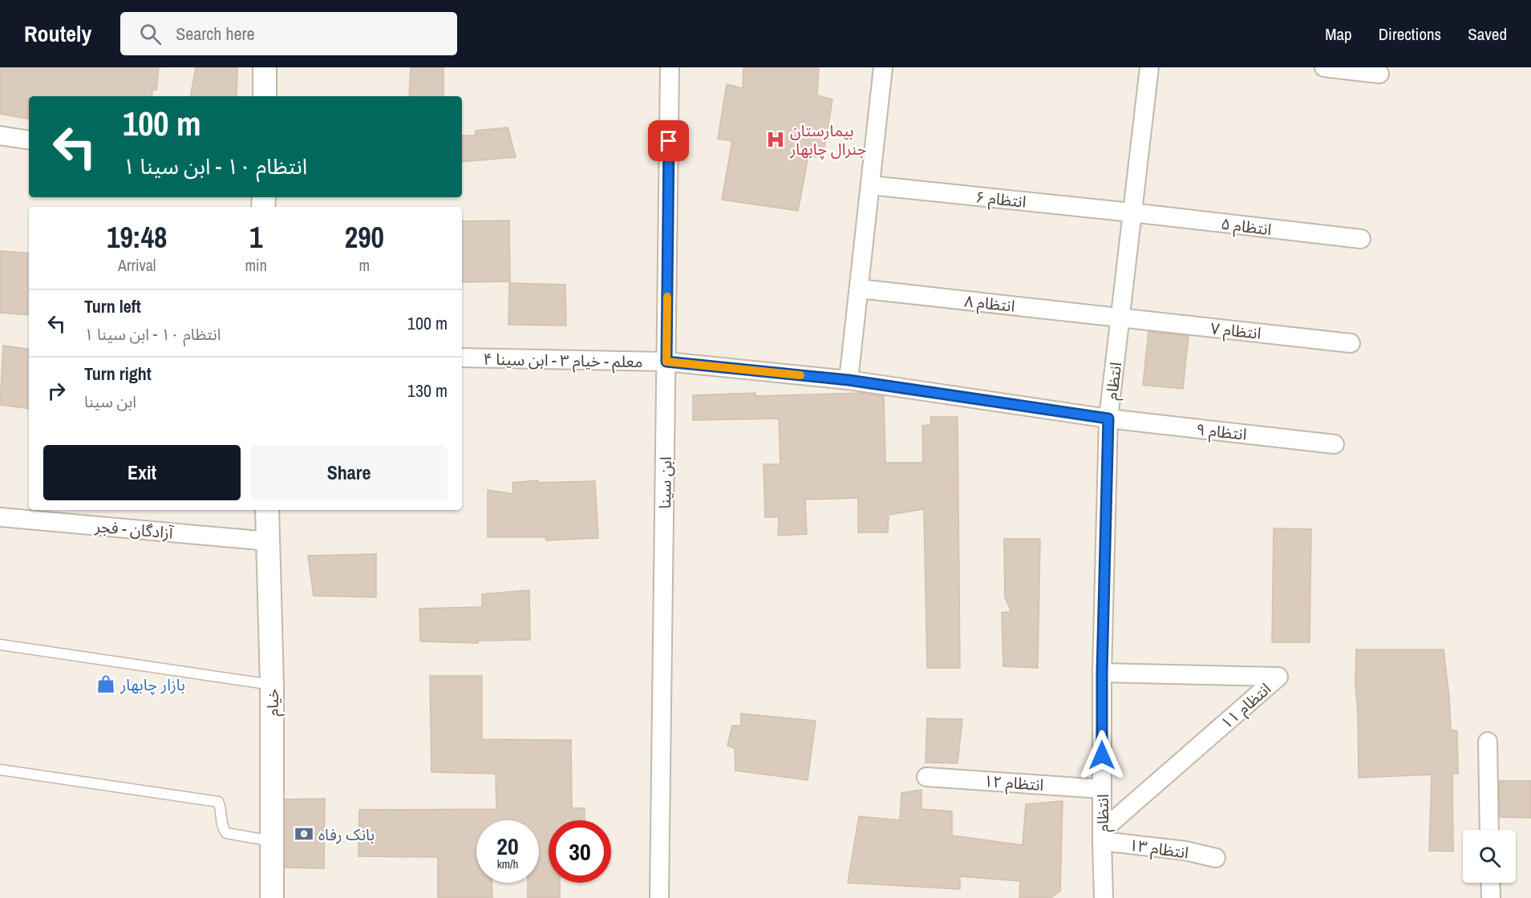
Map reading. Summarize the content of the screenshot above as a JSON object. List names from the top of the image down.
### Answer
{
  "streets": {
    "street": [
      "انتظام ۶",
      "انتظام ۵",
      "انتظام ۸",
      "انتظام ۷",
      "معلم - خیام ۳ - ابن سینا ۴",
      "انتظام",
      "انتظام ۹",
      "ابن سینا",
      "آزادگان - فجر",
      "خیام",
      "انتظام ۱۱",
      "انتظام ۱۲",
      "انتظام ۱۳"
    ]
  },
  "crossings": [
    ["انتظام ۶", "انتظام ۵"],
    ["انتظام ۶", "انتظام"],
    ["انتظام ۵", "انتظام"],
    ["انتظام ۸", "انتظام ۷"],
    ["انتظام ۸", "انتظام"],
    ["انتظام ۷", "انتظام"],
    ["معلم - خیام ۳ - ابن سینا ۴", "انتظام ۹"],
    ["معلم - خیام ۳ - ابن سینا ۴", "ابن سینا"],
    ["انتظام", "انتظام ۹"],
    ["انتظام", "انتظام ۱۱"],
    ["انتظام", "انتظام ۱۲"],
    ["انتظام", "انتظام ۱۳"],
    ["آزادگان - فجر", "خیام"],
    ["انتظام ۱۱", "انتظام ۱۳"]
  ],
  "places": {
    "hospital": ["بیمارستان جنرال چابهار"],
    "shop": ["بازار چابهار"],
    "bank": ["بانک رفاه"]
  },
  "page": {
    "header": "Routely",
    "search": "Search here",
    "nav": ["Map", "Directions", "Saved"],
    "turn": ["100 m", "انتظام ۱۰ - ابن سینا ۱"],
    "eta": [
      "19:48",
      "Arrival",
      "1",
      "min",
      "290",
      "m"
    ],
    "list": [
      {
        "name": "Turn left",
        "note": "انتظام ۱۰ - ابن سینا ۱",
        "value": "100 m"
      },
      {
        "name": "Turn right",
        "note": "ابن سینا",
        "value": "130 m"
      }
    ],
    "buttons": ["Exit", "Share"],
    "speed": "20 km/h",
    "limit": "30"
  }
}
